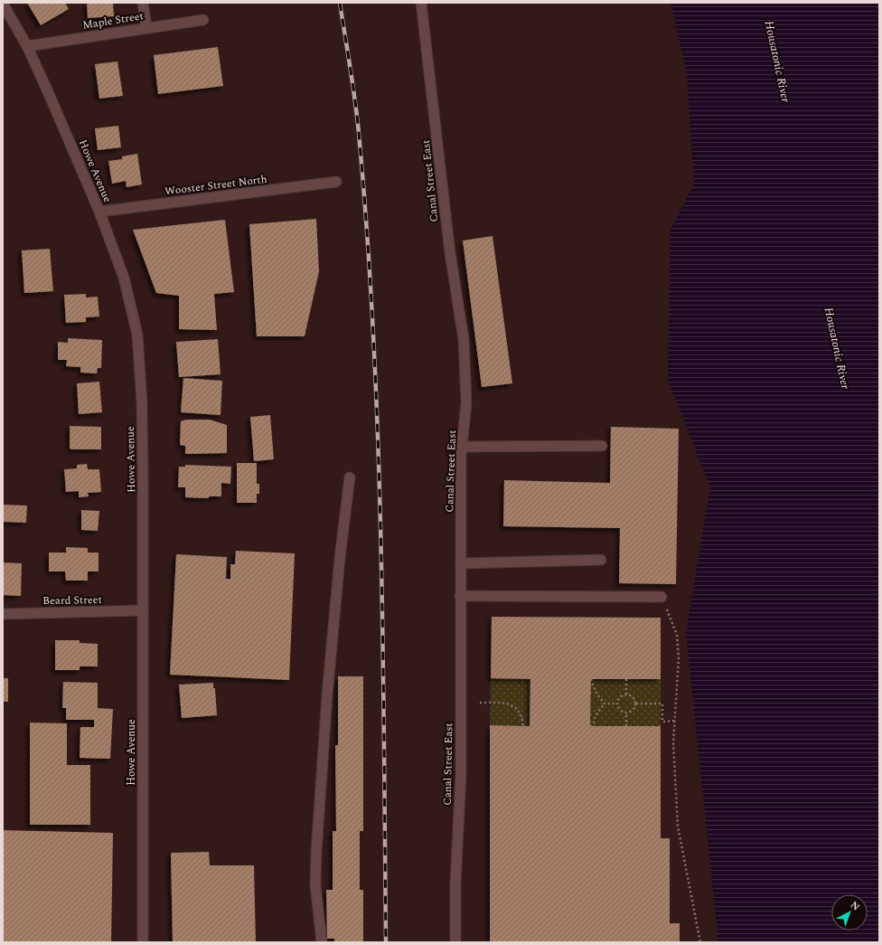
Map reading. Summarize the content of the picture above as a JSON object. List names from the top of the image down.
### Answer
{
  "streets": {
    "street": [
      "Maple Street",
      "Howe Avenue",
      "Canal Street East",
      "Wooster Street North",
      "Beard Street"
    ]
  },
  "crossings": [
    ["Maple Street", "Howe Avenue"],
    ["Howe Avenue", "Wooster Street North"],
    ["Howe Avenue", "Beard Street"]
  ],
  "water": ["Housatonic River"],
  "north": "top right"
}
